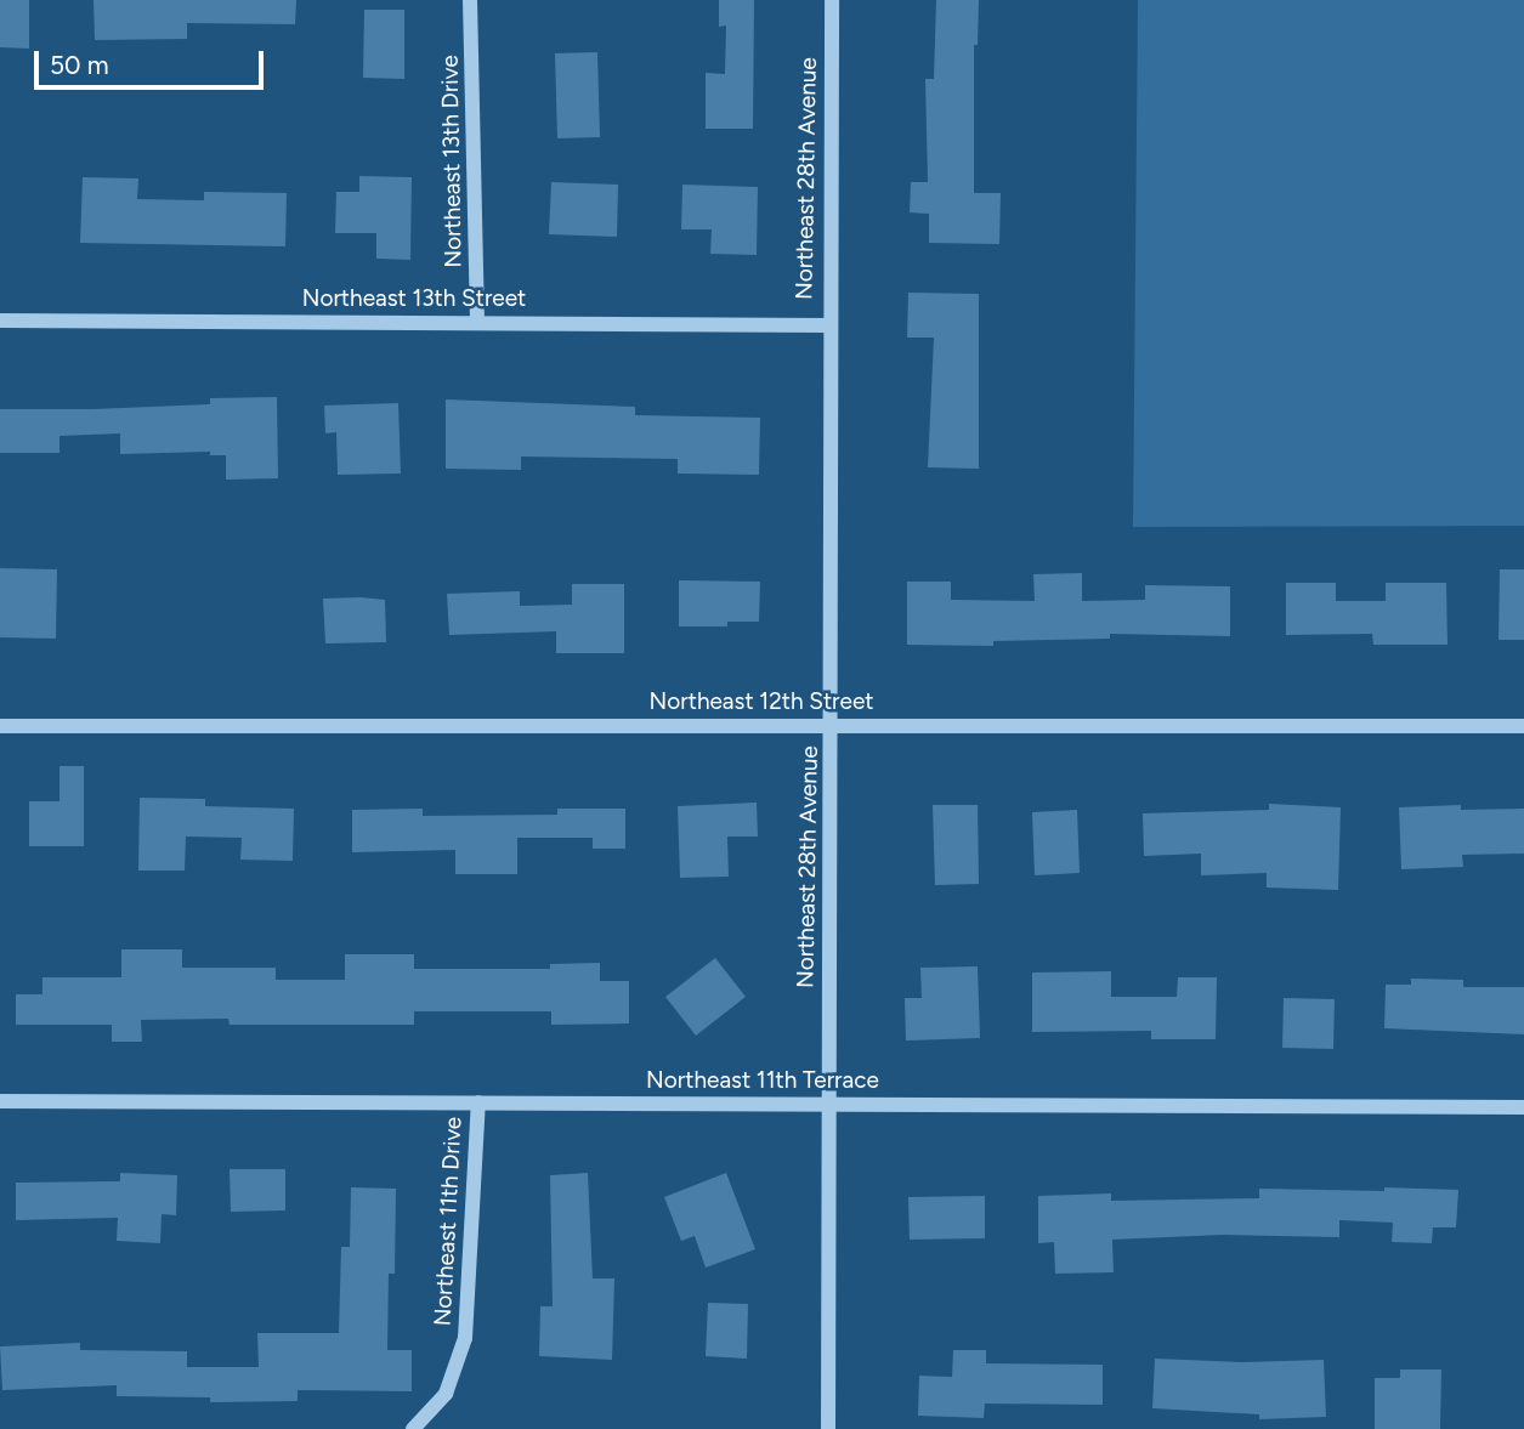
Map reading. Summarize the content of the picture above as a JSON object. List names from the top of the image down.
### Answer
{
  "streets": {
    "street": [
      "Northeast 13th Drive",
      "Northeast 28th Avenue",
      "Northeast 13th Street",
      "Northeast 12th Street",
      "Northeast 11th Terrace",
      "Northeast 11th Drive"
    ]
  },
  "crossings": [
    ["Northeast 13th Drive", "Northeast 13th Street"],
    ["Northeast 28th Avenue", "Northeast 13th Street"],
    ["Northeast 28th Avenue", "Northeast 12th Street"],
    ["Northeast 28th Avenue", "Northeast 11th Terrace"],
    ["Northeast 11th Terrace", "Northeast 11th Drive"]
  ],
  "scale_bar": "50 m"
}
